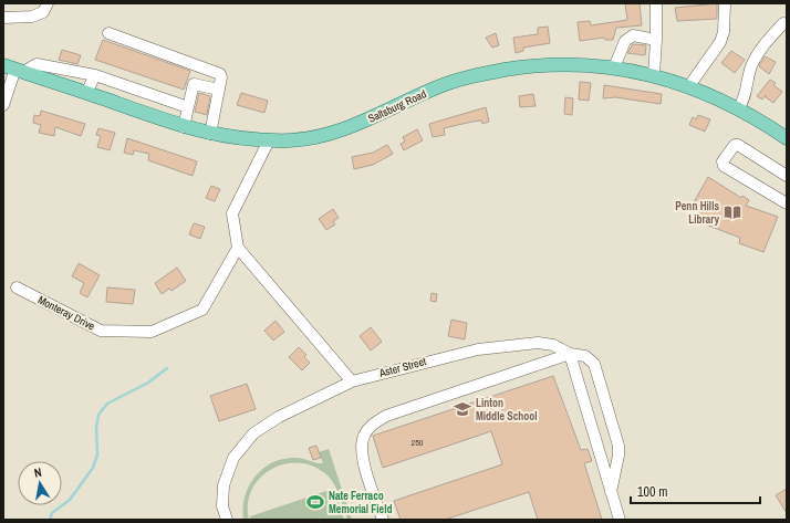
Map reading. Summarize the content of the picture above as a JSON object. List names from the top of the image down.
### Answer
{
  "streets": {
    "main road": ["Saltsburg Road"],
    "street": ["Monteray Drive", "Aster Street"]
  },
  "places": {
    "library": ["Penn Hills Library"],
    "school or university": ["Linton Middle School"],
    "sports": ["Nate Ferraco Memorial Field"]
  },
  "house_numbers": ["250"],
  "scale_bar": "100 m",
  "north": "top"
}
